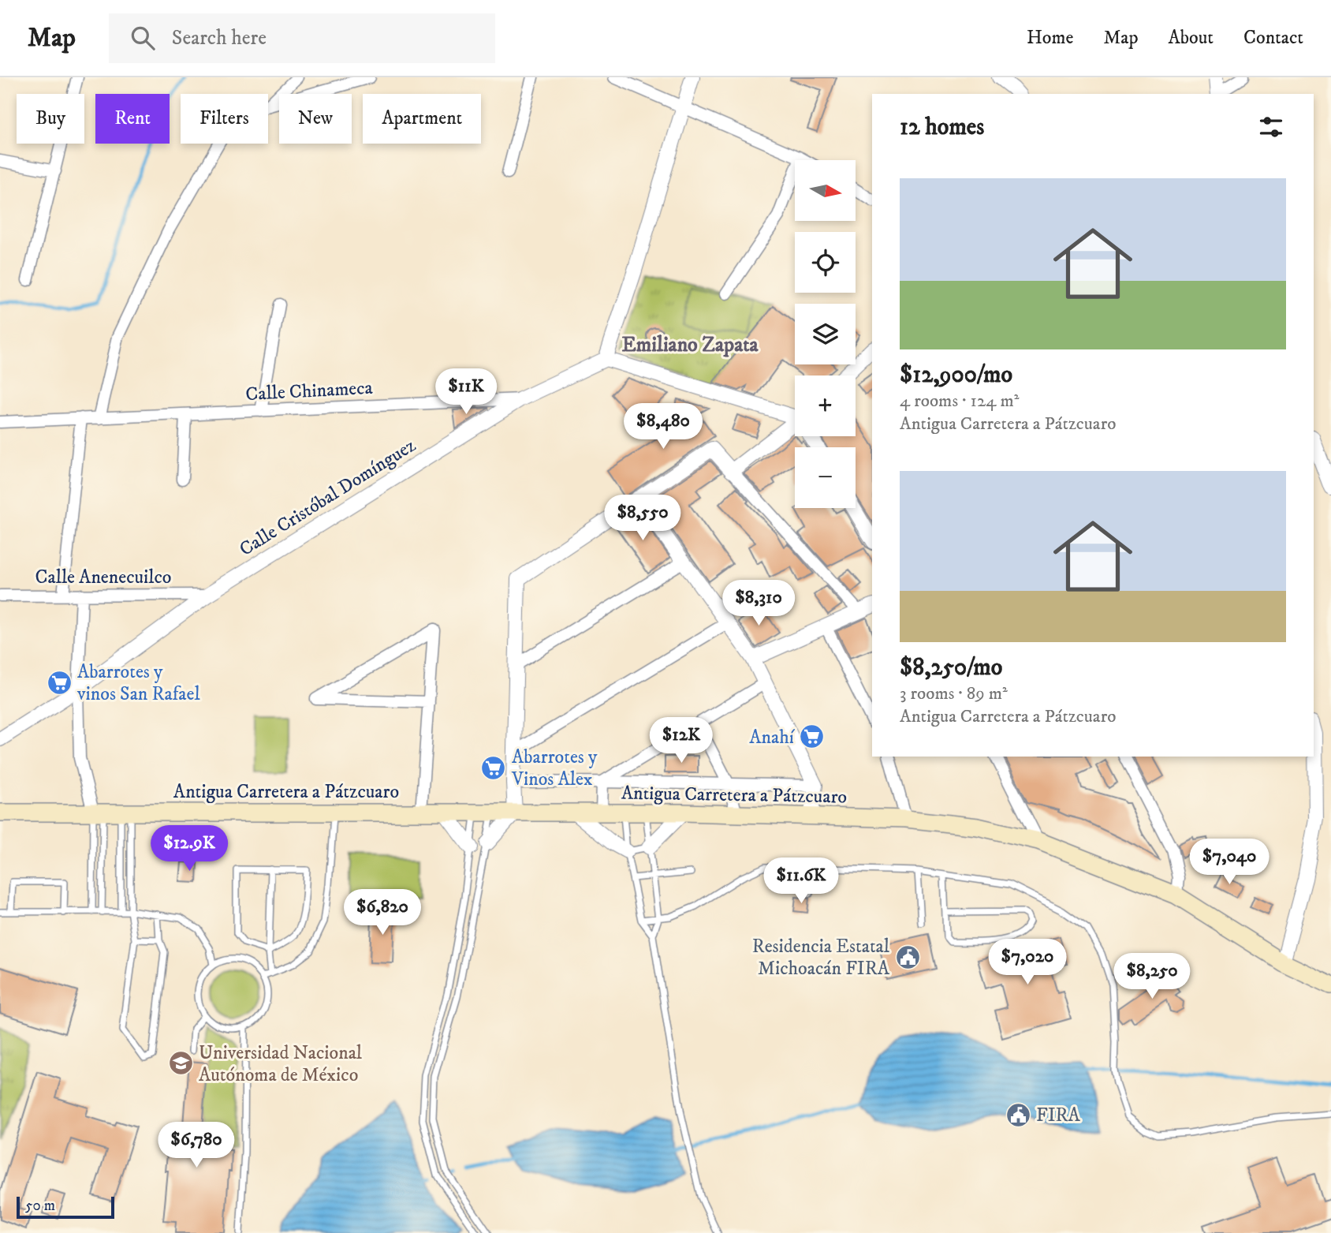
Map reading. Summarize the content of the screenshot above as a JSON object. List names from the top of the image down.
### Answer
{
  "streets": {
    "main road": ["Antigua Carretera a Pátzcuaro"],
    "street": ["Calle Chinameca", "Calle Cristóbal Domínguez", "Calle Anenecuilco"]
  },
  "crossings": [
    ["Calle Chinameca", "Calle Cristóbal Domínguez"],
    ["Calle Cristóbal Domínguez", "Calle Anenecuilco"]
  ],
  "districts": ["Emiliano Zapata"],
  "places": {
    "supermarket": ["Abarrotes y vinos San Rafael", "Anahí", "Abarrotes y Vinos Alex"],
    "public building": ["Residencia Estatal Michoacán FIRA", "FIRA"],
    "school or university": ["Universidad Nacional Autónoma de México"]
  },
  "scale_bar": "50 m",
  "north": "right",
  "page": {
    "header": "Map",
    "search": "Search here",
    "nav": [
      "Home",
      "Map",
      "About",
      "Contact"
    ],
    "chip": [
      "Buy",
      "Rent",
      "Filters",
      "New",
      "Apartment"
    ],
    "heading": "12 homes",
    "map_buttons": ["+", "−"],
    "list": [
      {
        "name": "$12,900/mo",
        "note": "4 rooms · 124 m² · Antigua Carretera a Pátzcuaro"
      },
      {
        "name": "$8,250/mo",
        "note": "3 rooms · 89 m² · Antigua Carretera a Pátzcuaro"
      }
    ],
    "price": [
      "$11K",
      "$8,480",
      "$8,550",
      "$8,310",
      "$12K",
      "$12.9K",
      "$7,040",
      "$11.6K",
      "$6,820",
      "$7,020",
      "$8,250",
      "$6,780"
    ],
    "scale": "50 m"
  }
}
